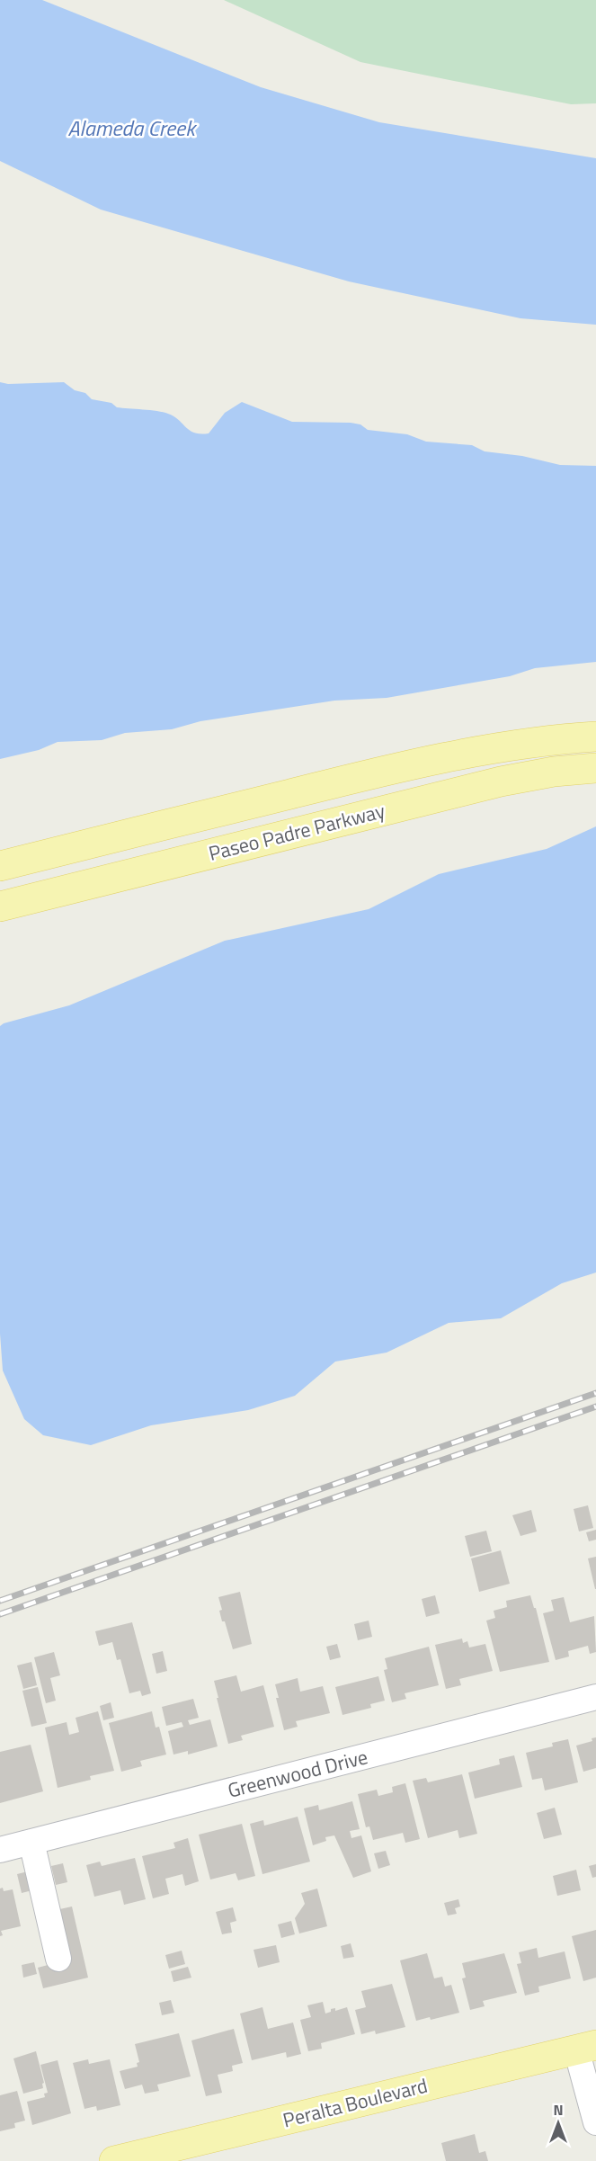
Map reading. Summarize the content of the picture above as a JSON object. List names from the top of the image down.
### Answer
{
  "streets": {
    "main road": ["Paseo Padre Parkway", "Peralta Boulevard"],
    "street": ["Greenwood Drive"]
  },
  "water": ["Alameda Creek"],
  "north": "top"
}
